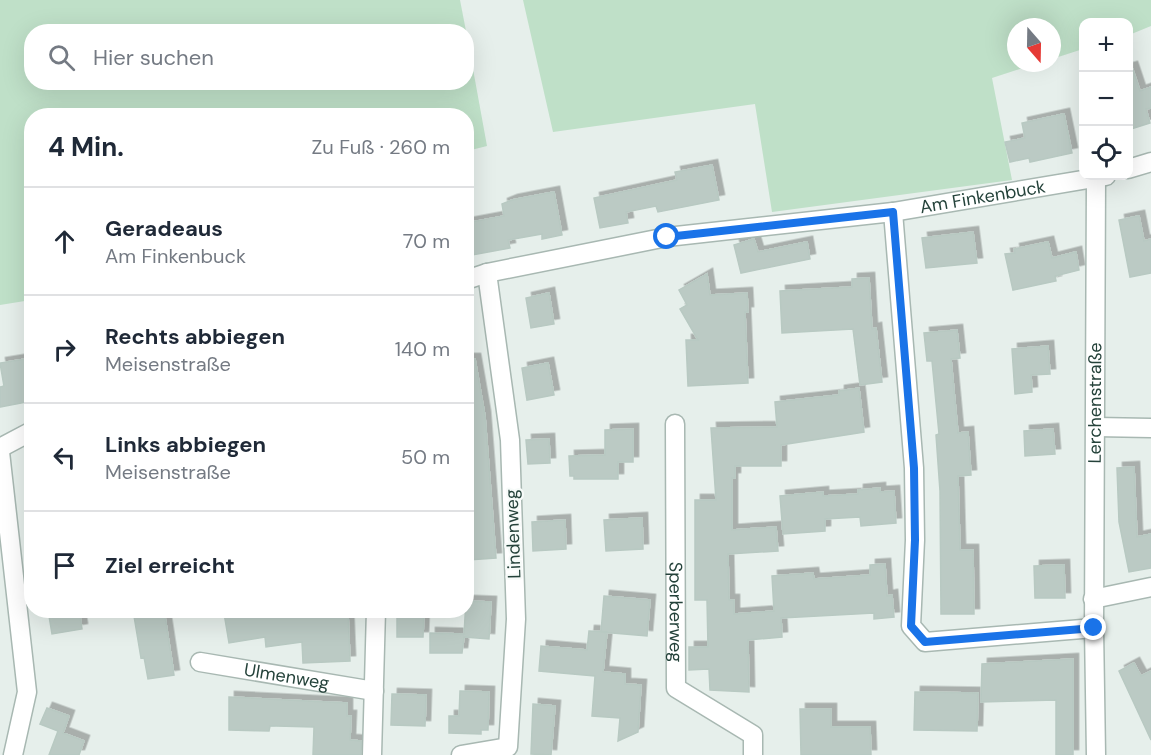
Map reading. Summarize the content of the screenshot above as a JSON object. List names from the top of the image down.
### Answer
{
  "streets": {
    "street": [
      "Am Finkenbuck",
      "Lerchenstraße",
      "Lindenweg",
      "Sperberweg",
      "Ulmenweg"
    ]
  },
  "crossings": [
    ["Am Finkenbuck", "Lindenweg"]
  ],
  "north": "bottom",
  "page": {
    "map_buttons": ["+", "−"],
    "search": "Hier suchen",
    "heading": ["4 Min.", "Zu Fuß · 260 m"],
    "list": [
      ["Geradeaus", "Am Finkenbuck", "70 m"],
      ["Rechts abbiegen", "Meisenstraße", "140 m"],
      ["Links abbiegen", "Meisenstraße", "50 m"],
      "Ziel erreicht"
    ]
  }
}
